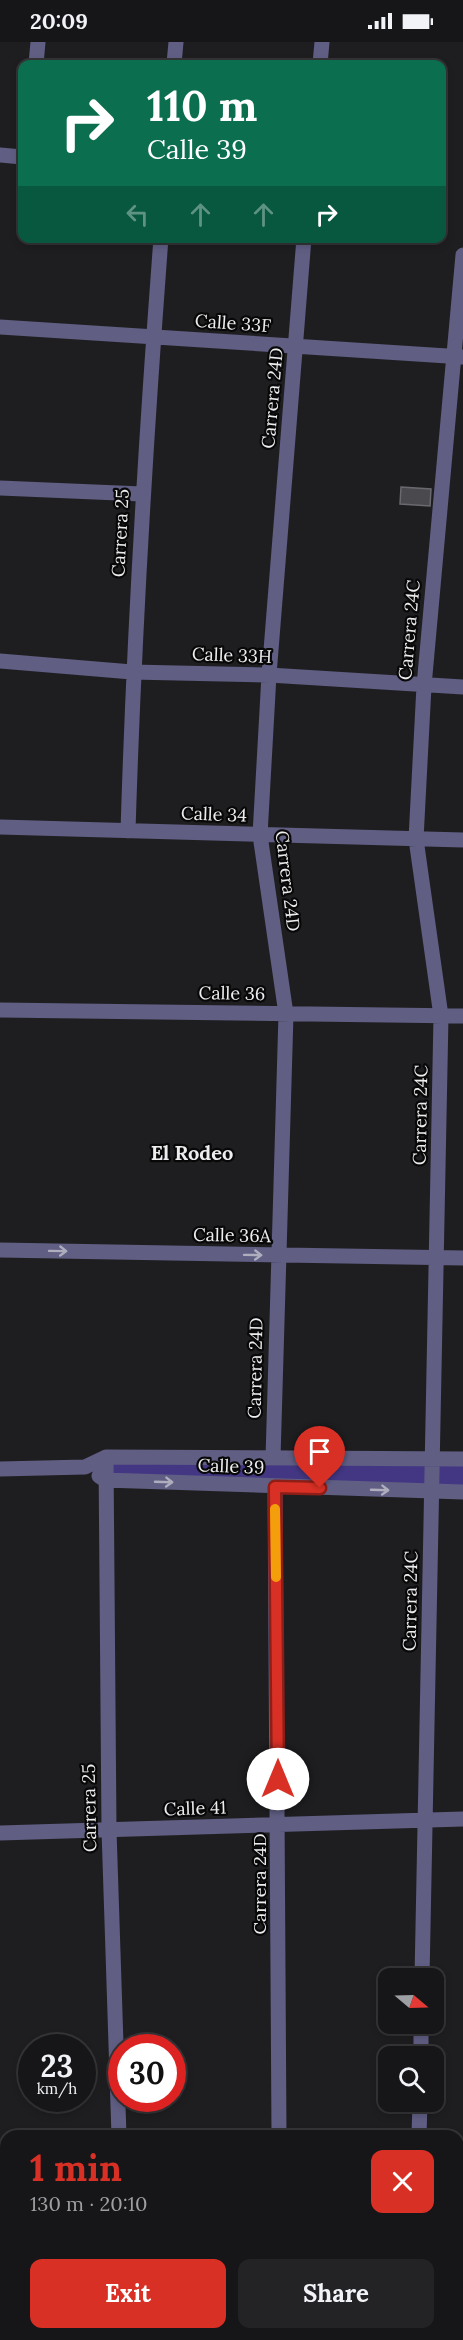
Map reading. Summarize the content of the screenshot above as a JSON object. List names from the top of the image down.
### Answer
{
  "streets": {
    "street": [
      "Calle 33F",
      "Carrera 24D",
      "Carrera 25",
      "Carrera 24C",
      "Calle 33H",
      "Calle 34",
      "Calle 36",
      "Calle 36A",
      "Calle 39",
      "Calle 41"
    ]
  },
  "crossings": [
    ["Calle 33F", "Carrera 24D"],
    ["Calle 33F", "Carrera 25"],
    ["Calle 33F", "Carrera 24C"],
    ["Carrera 24D", "Calle 33H"],
    ["Carrera 24D", "Calle 34"],
    ["Carrera 24D", "Calle 36"],
    ["Carrera 24D", "Calle 36A"],
    ["Carrera 24D", "Calle 39"],
    ["Carrera 24D", "Calle 41"],
    ["Carrera 25", "Calle 33H"],
    ["Carrera 25", "Calle 34"],
    ["Carrera 25", "Calle 39"],
    ["Carrera 25", "Calle 41"],
    ["Carrera 24C", "Calle 33H"],
    ["Carrera 24C", "Calle 34"],
    ["Carrera 24C", "Calle 36"],
    ["Carrera 24C", "Calle 36A"],
    ["Carrera 24C", "Calle 39"],
    ["Carrera 24C", "Calle 41"]
  ],
  "one_way": ["Calle 36A"],
  "districts": ["El Rodeo"],
  "north": "right",
  "page": {
    "status": "20:09",
    "turn": ["110 m", "Calle 39"],
    "speed": "23 km/h",
    "limit": "30",
    "heading": ["1 min", "130 m · 20:10"],
    "buttons": ["Exit", "Share"]
  }
}
